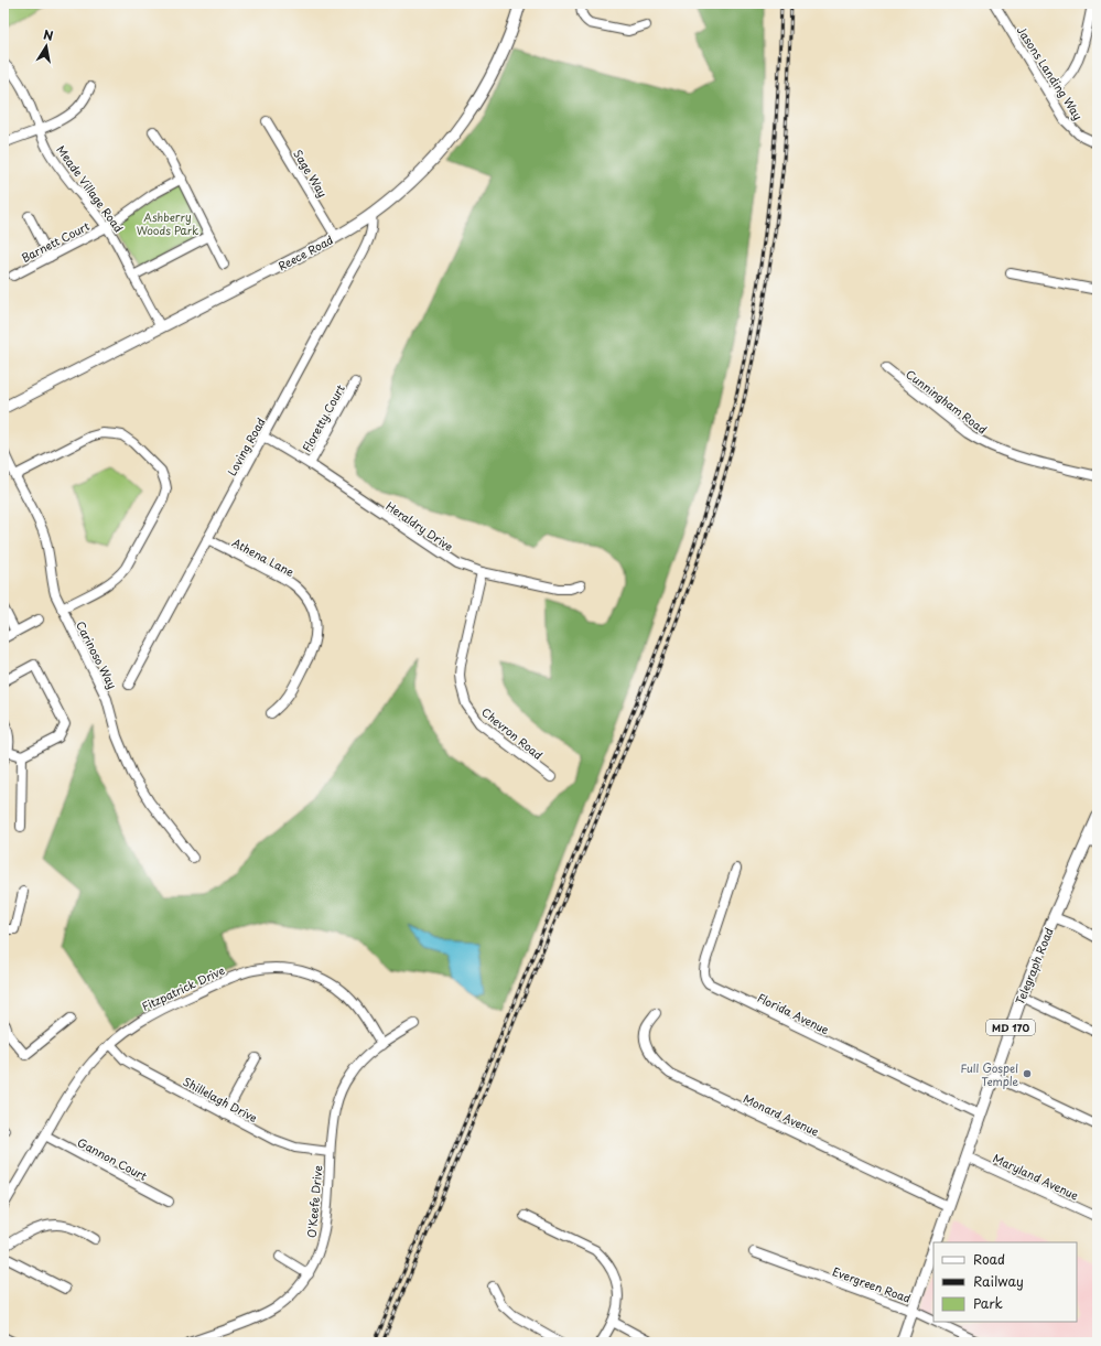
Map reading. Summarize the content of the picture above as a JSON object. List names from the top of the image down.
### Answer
{
  "streets": {
    "main road": ["Reece Road", "Telegraph Road", "MD 170"],
    "street": [
      "Jasons Landing Way",
      "Sage Way",
      "Meade Village Road",
      "Barnett Court",
      "Cunningham Road",
      "Floretty Court",
      "Loving Road",
      "Heraldry Drive",
      "Athena Lane",
      "Carinoso Way",
      "Chevron Road",
      "Fitzpatrick Drive",
      "Florida Avenue",
      "Shillelagh Drive",
      "Monard Avenue",
      "Gannon Court",
      "Maryland Avenue",
      "O'Keefe Drive",
      "Evergreen Road"
    ]
  },
  "crossings": [
    ["Sage Way", "Reece Road"],
    ["Meade Village Road", "Barnett Court"],
    ["Meade Village Road", "Reece Road"],
    ["Reece Road", "Loving Road"],
    ["Floretty Court", "Heraldry Drive"],
    ["Loving Road", "Heraldry Drive"],
    ["Loving Road", "Athena Lane"],
    ["Heraldry Drive", "Chevron Road"],
    ["Telegraph Road", "Florida Avenue"],
    ["Telegraph Road", "Monard Avenue"],
    ["Telegraph Road", "Maryland Avenue"],
    ["Telegraph Road", "Evergreen Road"],
    ["Fitzpatrick Drive", "Shillelagh Drive"],
    ["Fitzpatrick Drive", "Gannon Court"],
    ["Fitzpatrick Drive", "O'Keefe Drive"],
    ["Shillelagh Drive", "O'Keefe Drive"]
  ],
  "parks": ["Ashberry Woods Park"],
  "places": ["Full Gospel Temple"],
  "legend": ["Road", "Railway", "Park"],
  "north": "top"
}
